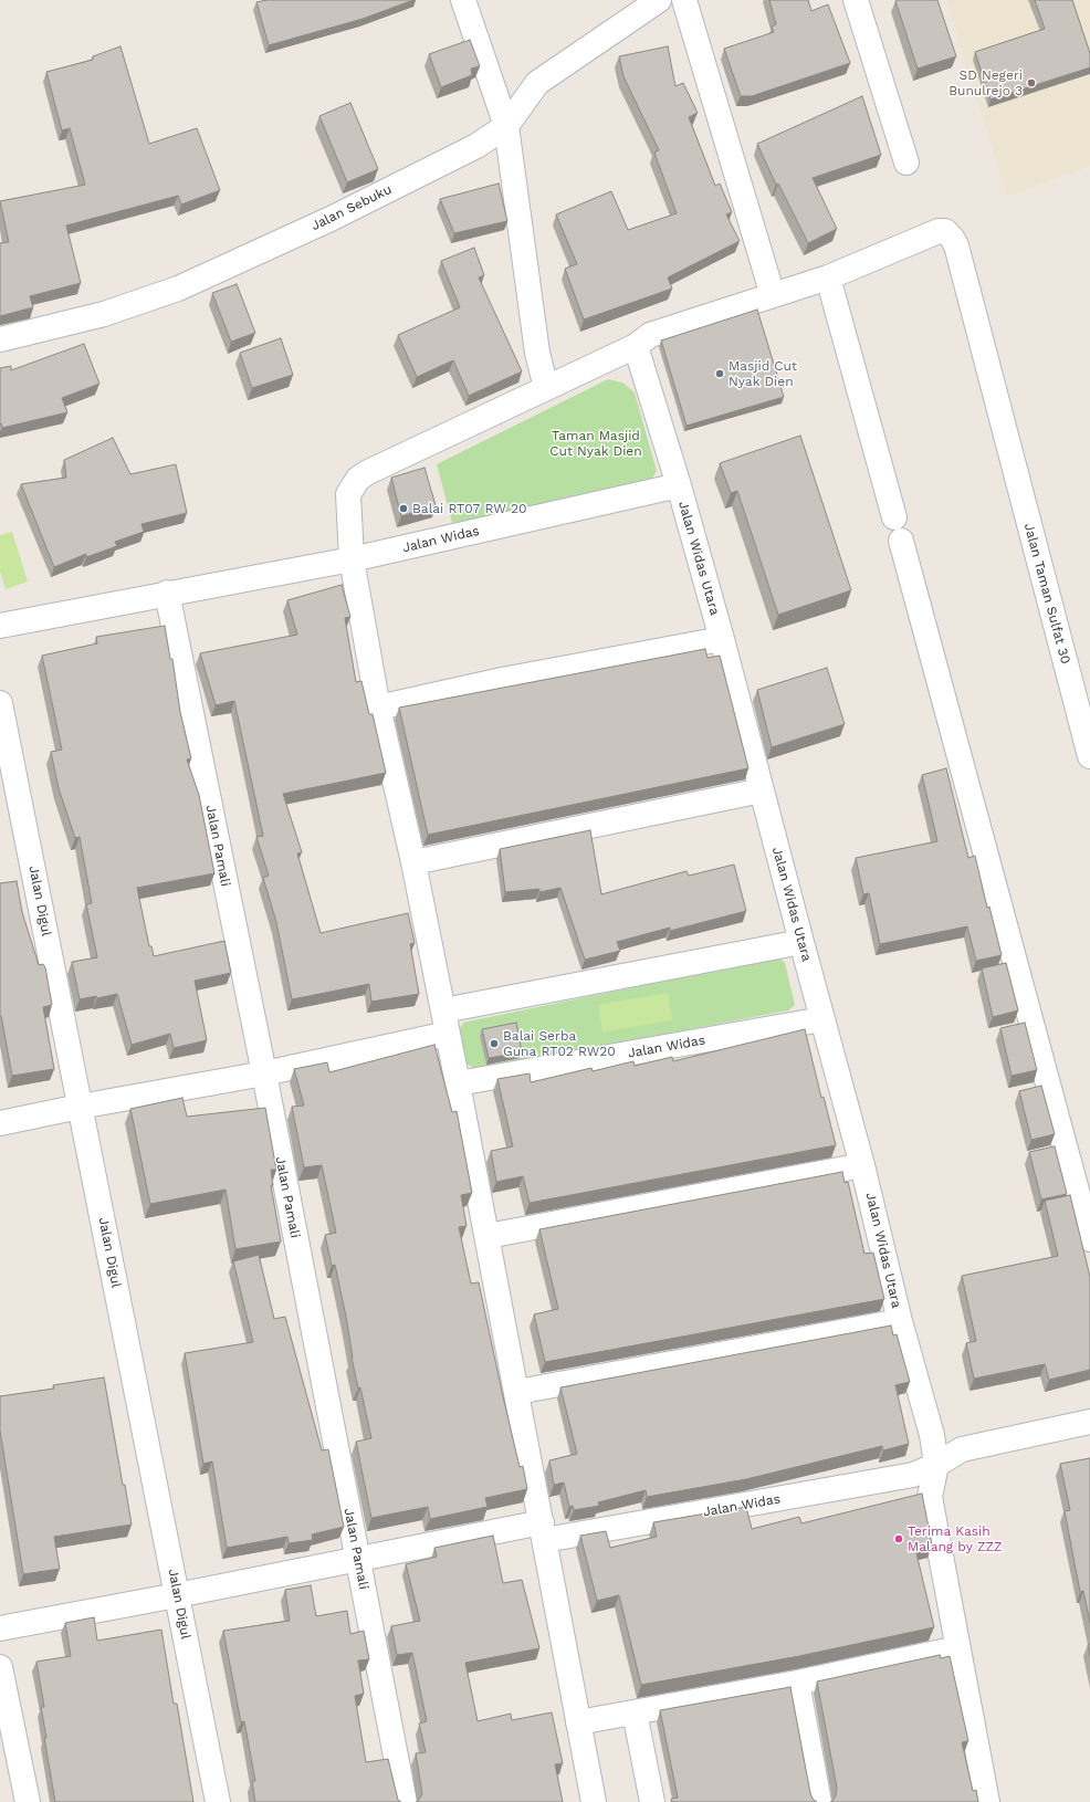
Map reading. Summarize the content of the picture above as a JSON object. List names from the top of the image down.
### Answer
{
  "streets": {
    "street": [
      "Jalan Sebuku",
      "Jalan Widas",
      "Jalan Widas Utara",
      "Jalan Taman Sulfat 30",
      "Jalan Pamali",
      "Jalan Digul"
    ]
  },
  "crossings": [
    ["Jalan Widas", "Jalan Widas Utara"],
    ["Jalan Widas", "Jalan Pamali"],
    ["Jalan Widas", "Jalan Digul"]
  ],
  "parks": ["Taman Masjid Cut Nyak Dien"],
  "places": [
    "SD Negeri Bunulrejo 3",
    "Masjid Cut Nyak Dien",
    "Balai RT07 RW 20",
    "Balai Serba Guna RT02 RW20",
    "Terima Kasih Malang by ZZZ"
  ]
}
